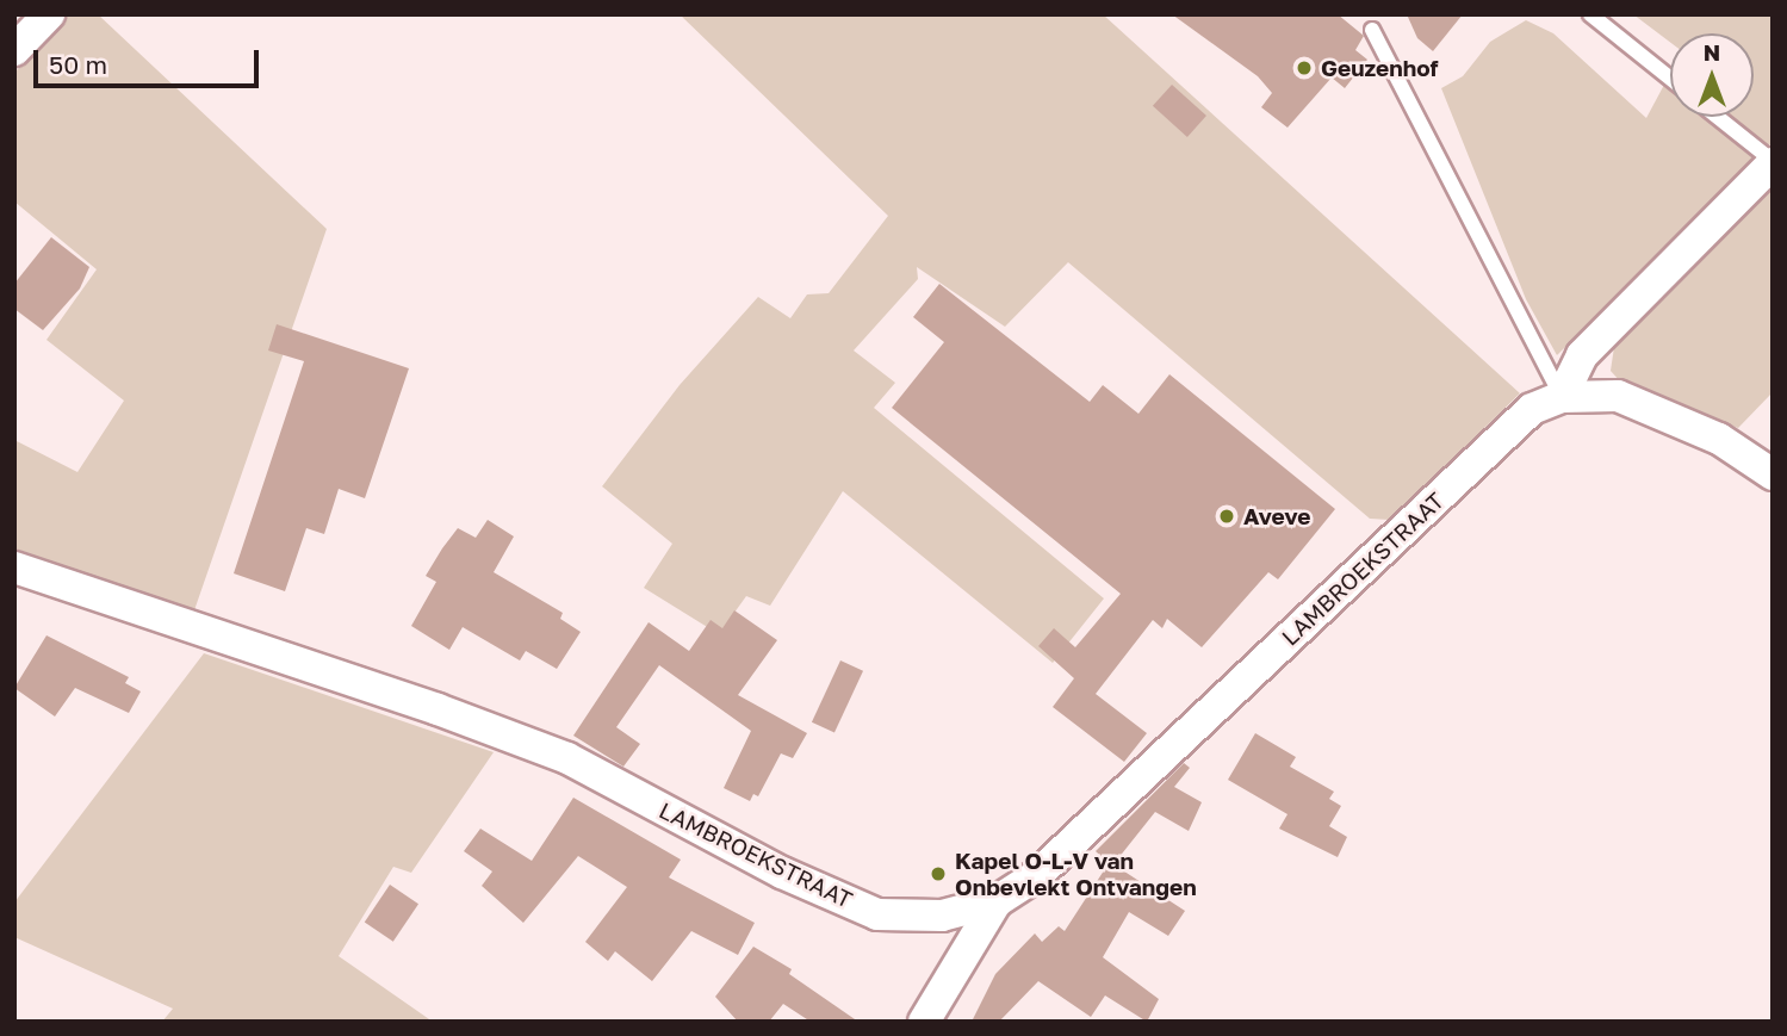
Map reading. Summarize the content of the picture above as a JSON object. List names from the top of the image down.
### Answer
{
  "streets": {
    "street": ["LAMBROEKSTRAAT"]
  },
  "places": ["Geuzenhof", "Aveve", "Kapel O-L-V van Onbevlekt Ontvangen"],
  "scale_bar": "50 m",
  "north": "top"
}
